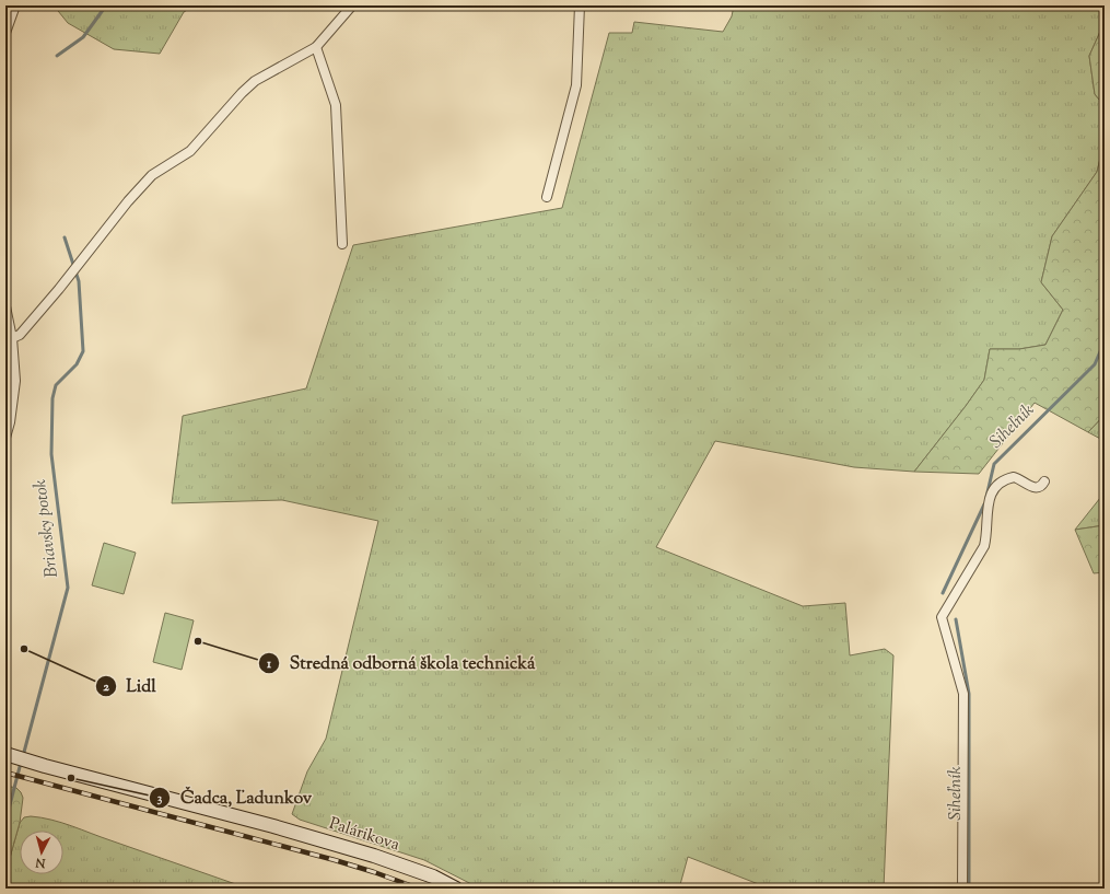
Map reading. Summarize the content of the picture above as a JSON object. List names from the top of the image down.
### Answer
{
  "streets": {
    "main road": ["Palárikova"]
  },
  "water": ["Siheľník", "Briavsky potok"],
  "places": ["Stredná odborná škola technická", "Lidl", "Čadca, Ľadunkov"],
  "north": "bottom"
}
